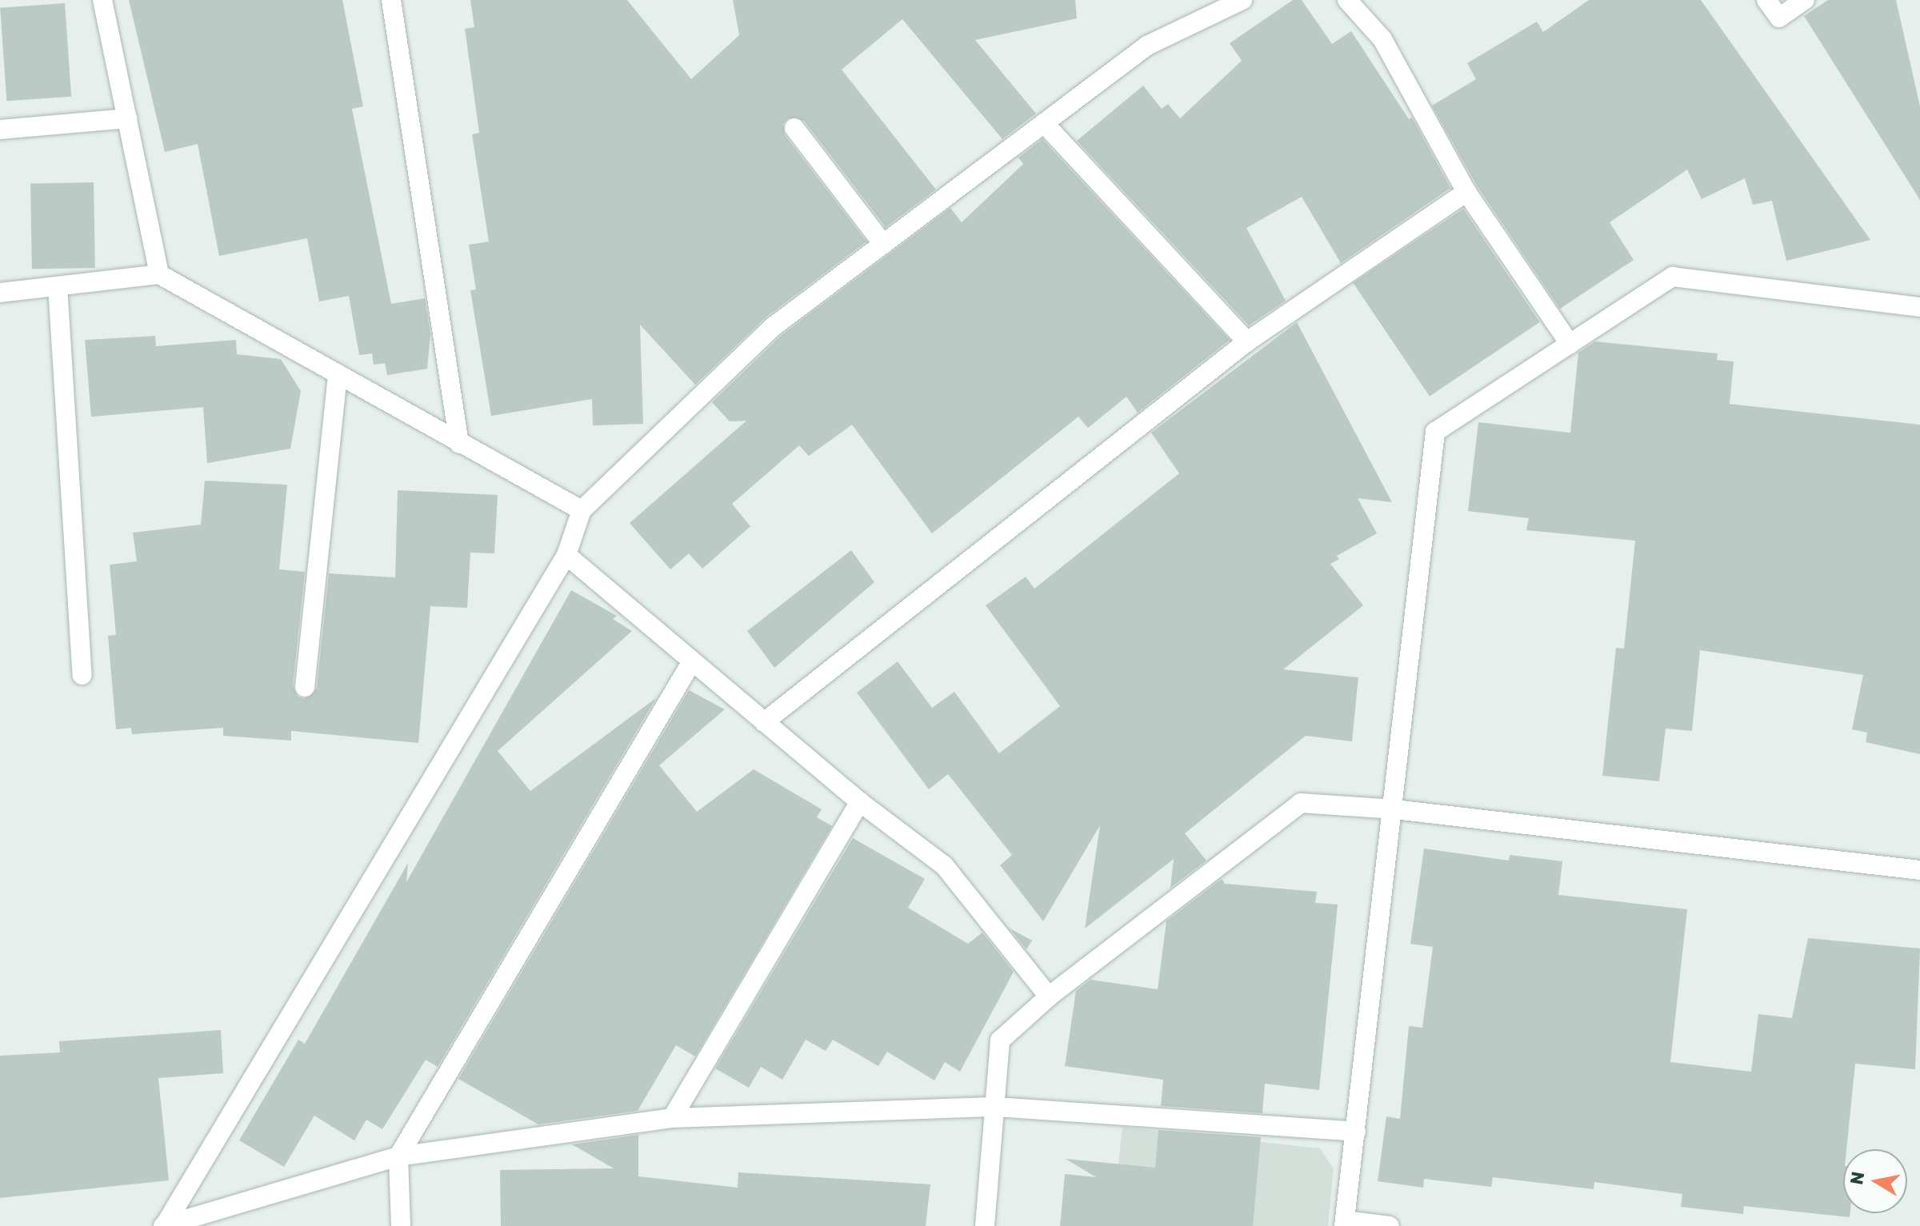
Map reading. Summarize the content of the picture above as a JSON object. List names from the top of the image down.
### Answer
{
  "north": "left"
}
